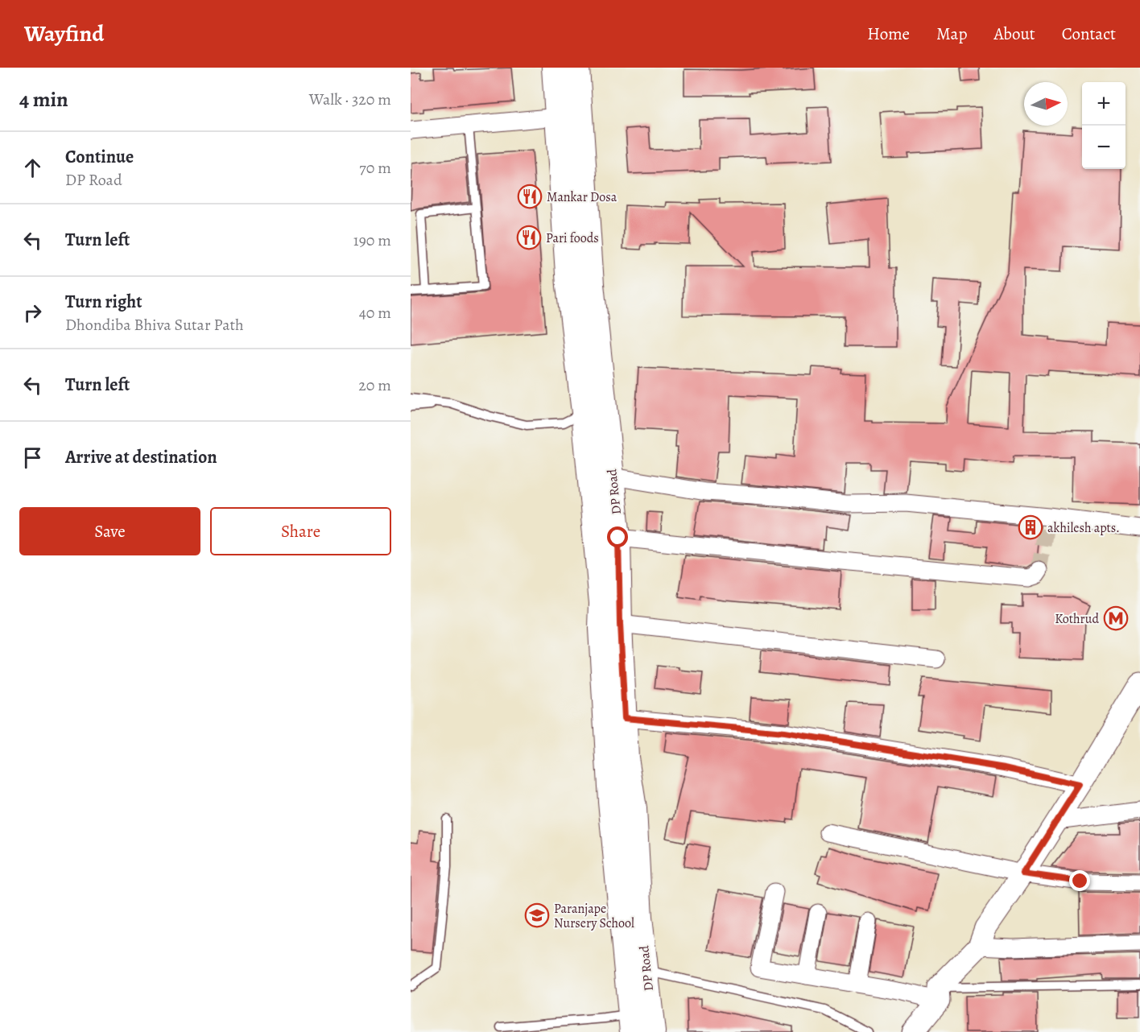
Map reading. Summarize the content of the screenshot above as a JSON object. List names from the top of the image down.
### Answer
{
  "streets": {
    "main road": ["DP Road"]
  },
  "places": {
    "restaurant": ["Mankar Dosa", "Pari foods"],
    "building": ["akhilesh apts."],
    "metro station": ["Kothrud"],
    "school or university": ["Paranjape Nursery School"]
  },
  "north": "right",
  "page": {
    "header": "Wayfind",
    "nav": [
      "Home",
      "Map",
      "About",
      "Contact"
    ],
    "heading": ["4 min", "Walk · 320 m"],
    "map_buttons": ["+", "−"],
    "list": [
      ["Continue", "DP Road", "70 m"],
      ["Turn left", "190 m"],
      ["Turn right", "Dhondiba Bhiva Sutar Path", "40 m"],
      ["Turn left", "20 m"],
      "Arrive at destination"
    ],
    "buttons": ["Save", "Share"]
  }
}
